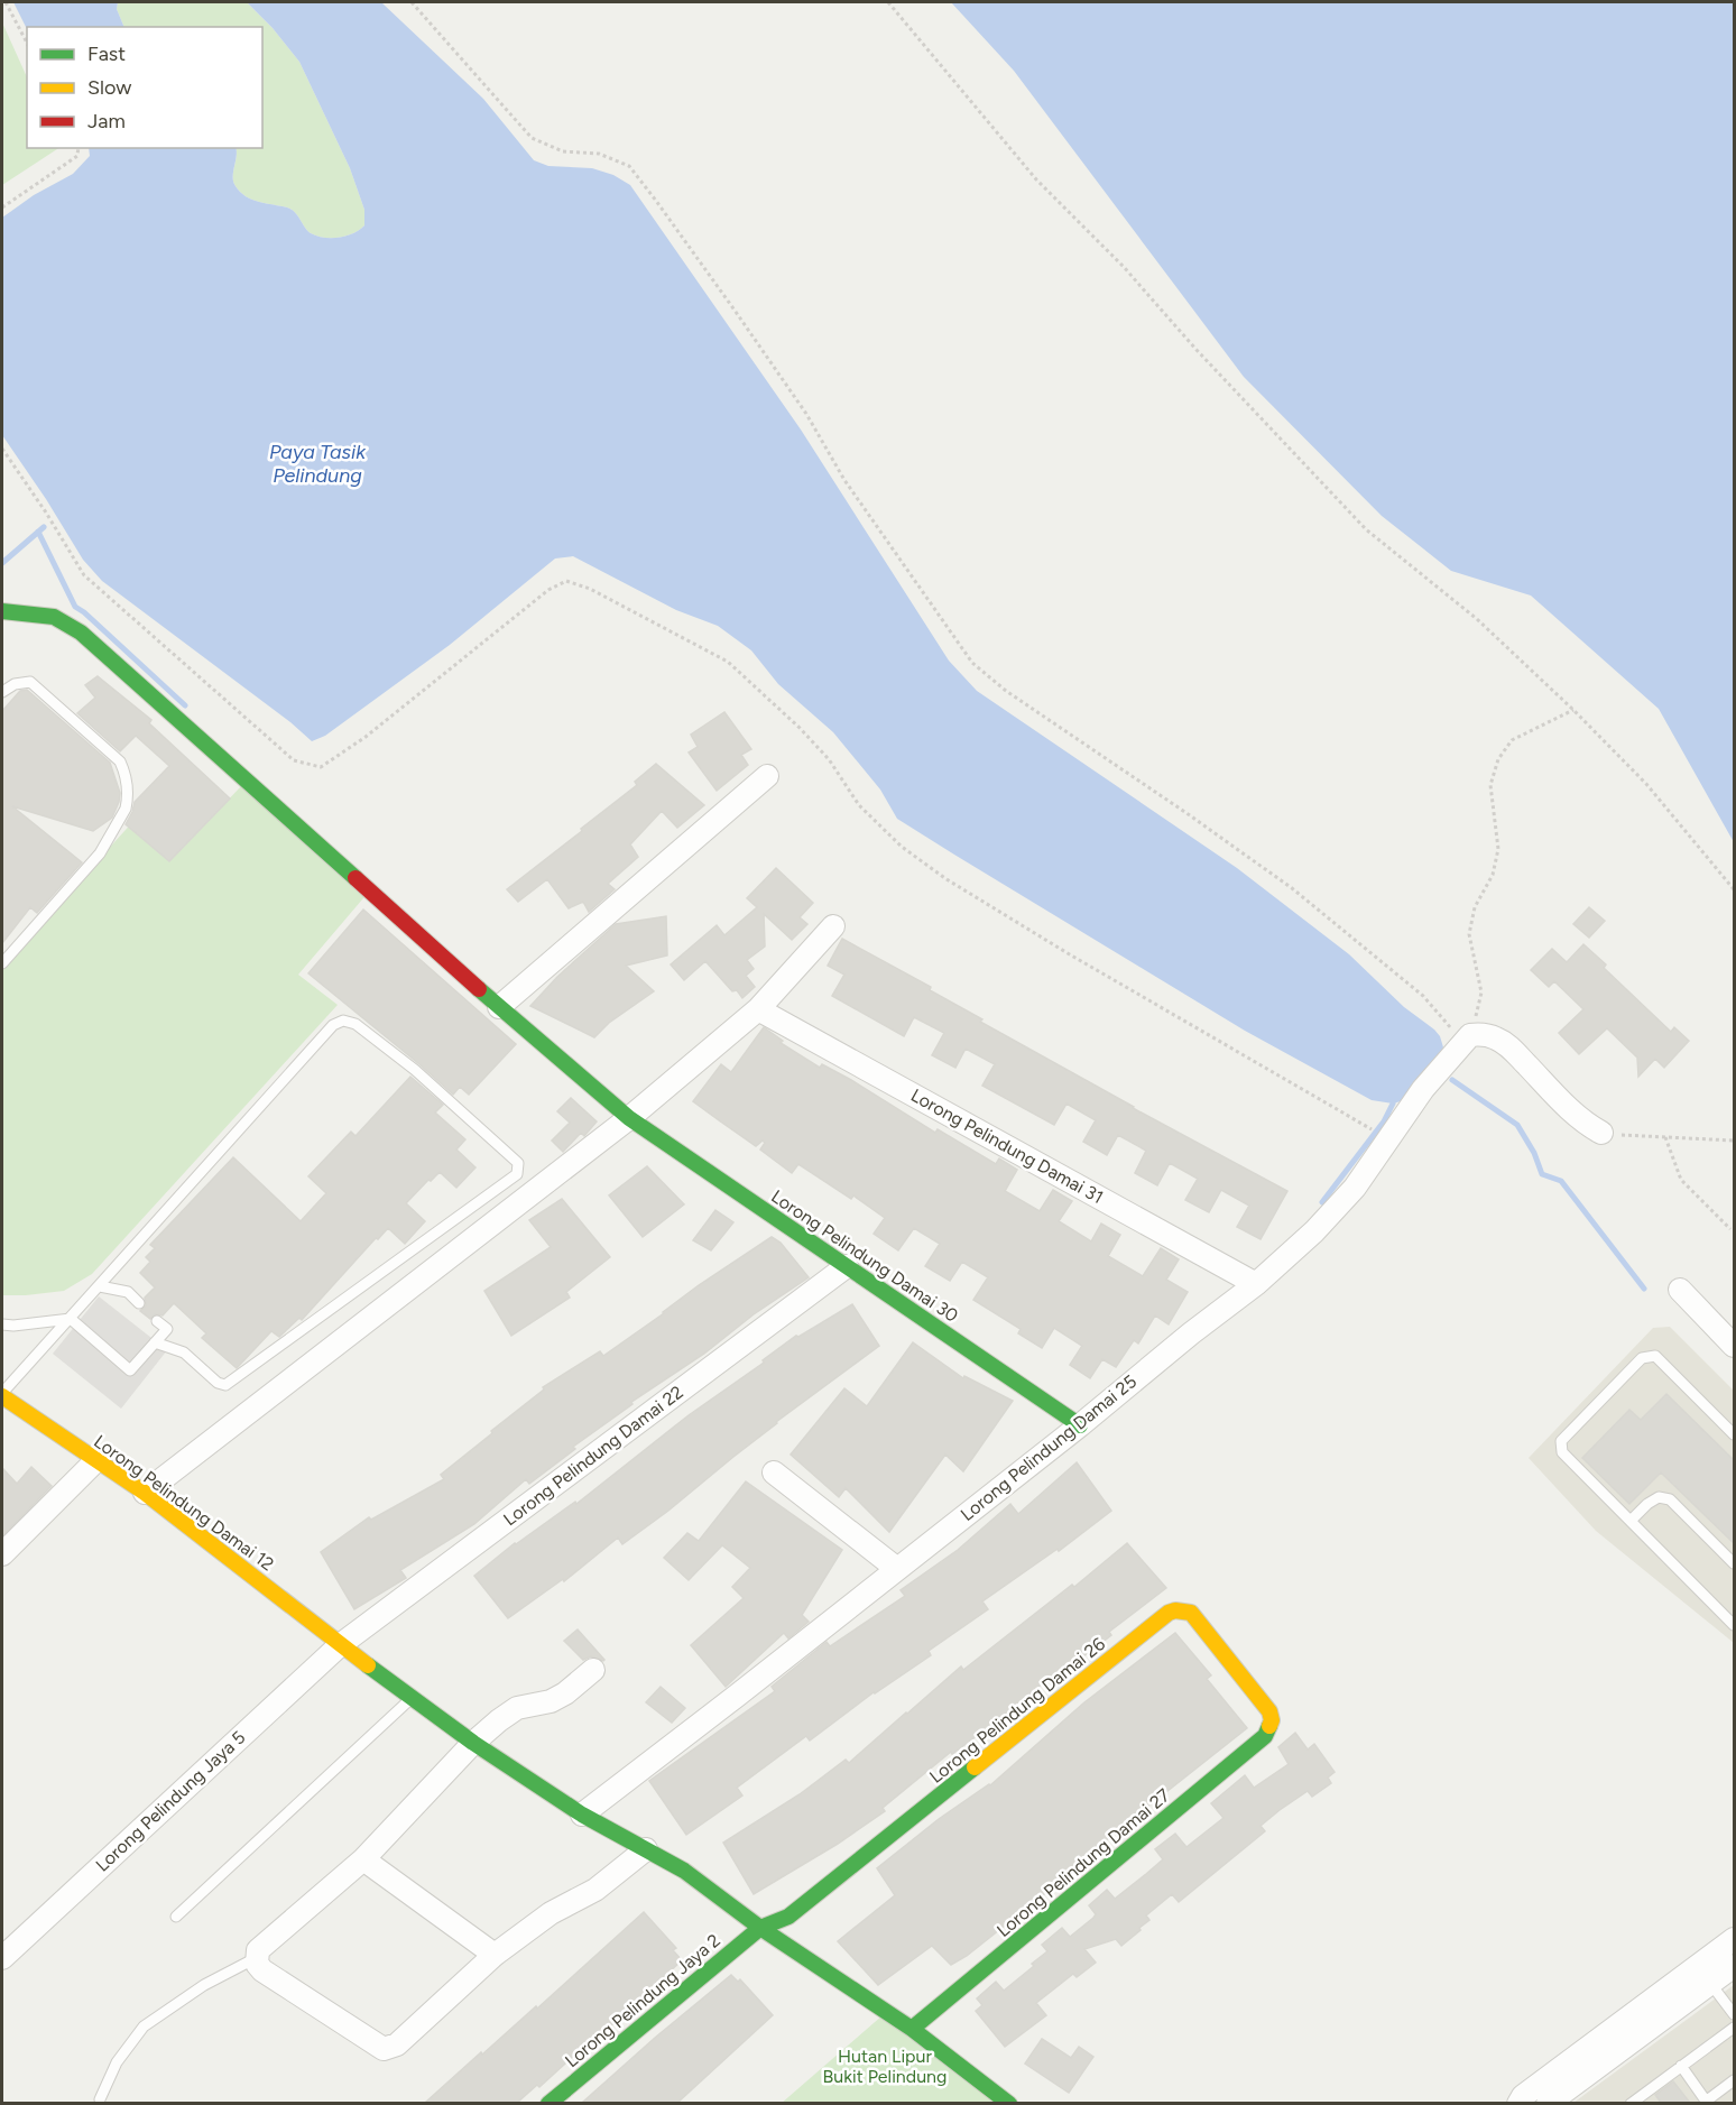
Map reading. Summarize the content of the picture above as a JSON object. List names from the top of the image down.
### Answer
{
  "streets": {
    "street": [
      "Lorong Pelindung Damai 31",
      "Lorong Pelindung Damai 30",
      "Lorong Pelindung Damai 25",
      "Lorong Pelindung Damai 22",
      "Lorong Pelindung Damai 12",
      "Lorong Pelindung Damai 26",
      "Lorong Pelindung Jaya 5",
      "Lorong Pelindung Damai 27",
      "Lorong Pelindung Jaya 2"
    ]
  },
  "crossings": [
    ["Lorong Pelindung Damai 31", "Lorong Pelindung Damai 25"],
    ["Lorong Pelindung Damai 30", "Lorong Pelindung Damai 25"],
    ["Lorong Pelindung Damai 30", "Lorong Pelindung Damai 22"],
    ["Lorong Pelindung Damai 25", "Lorong Pelindung Damai 12"],
    ["Lorong Pelindung Damai 22", "Lorong Pelindung Damai 12"],
    ["Lorong Pelindung Damai 22", "Lorong Pelindung Jaya 5"],
    ["Lorong Pelindung Damai 12", "Lorong Pelindung Damai 26"],
    ["Lorong Pelindung Damai 12", "Lorong Pelindung Jaya 5"],
    ["Lorong Pelindung Damai 12", "Lorong Pelindung Damai 27"],
    ["Lorong Pelindung Damai 12", "Lorong Pelindung Jaya 2"],
    ["Lorong Pelindung Damai 26", "Lorong Pelindung Damai 27"],
    ["Lorong Pelindung Damai 26", "Lorong Pelindung Jaya 2"]
  ],
  "water": ["Paya Tasik Pelindung"],
  "parks": ["Hutan Lipur Bukit Pelindung"],
  "legend": ["Fast", "Slow", "Jam"]
}
